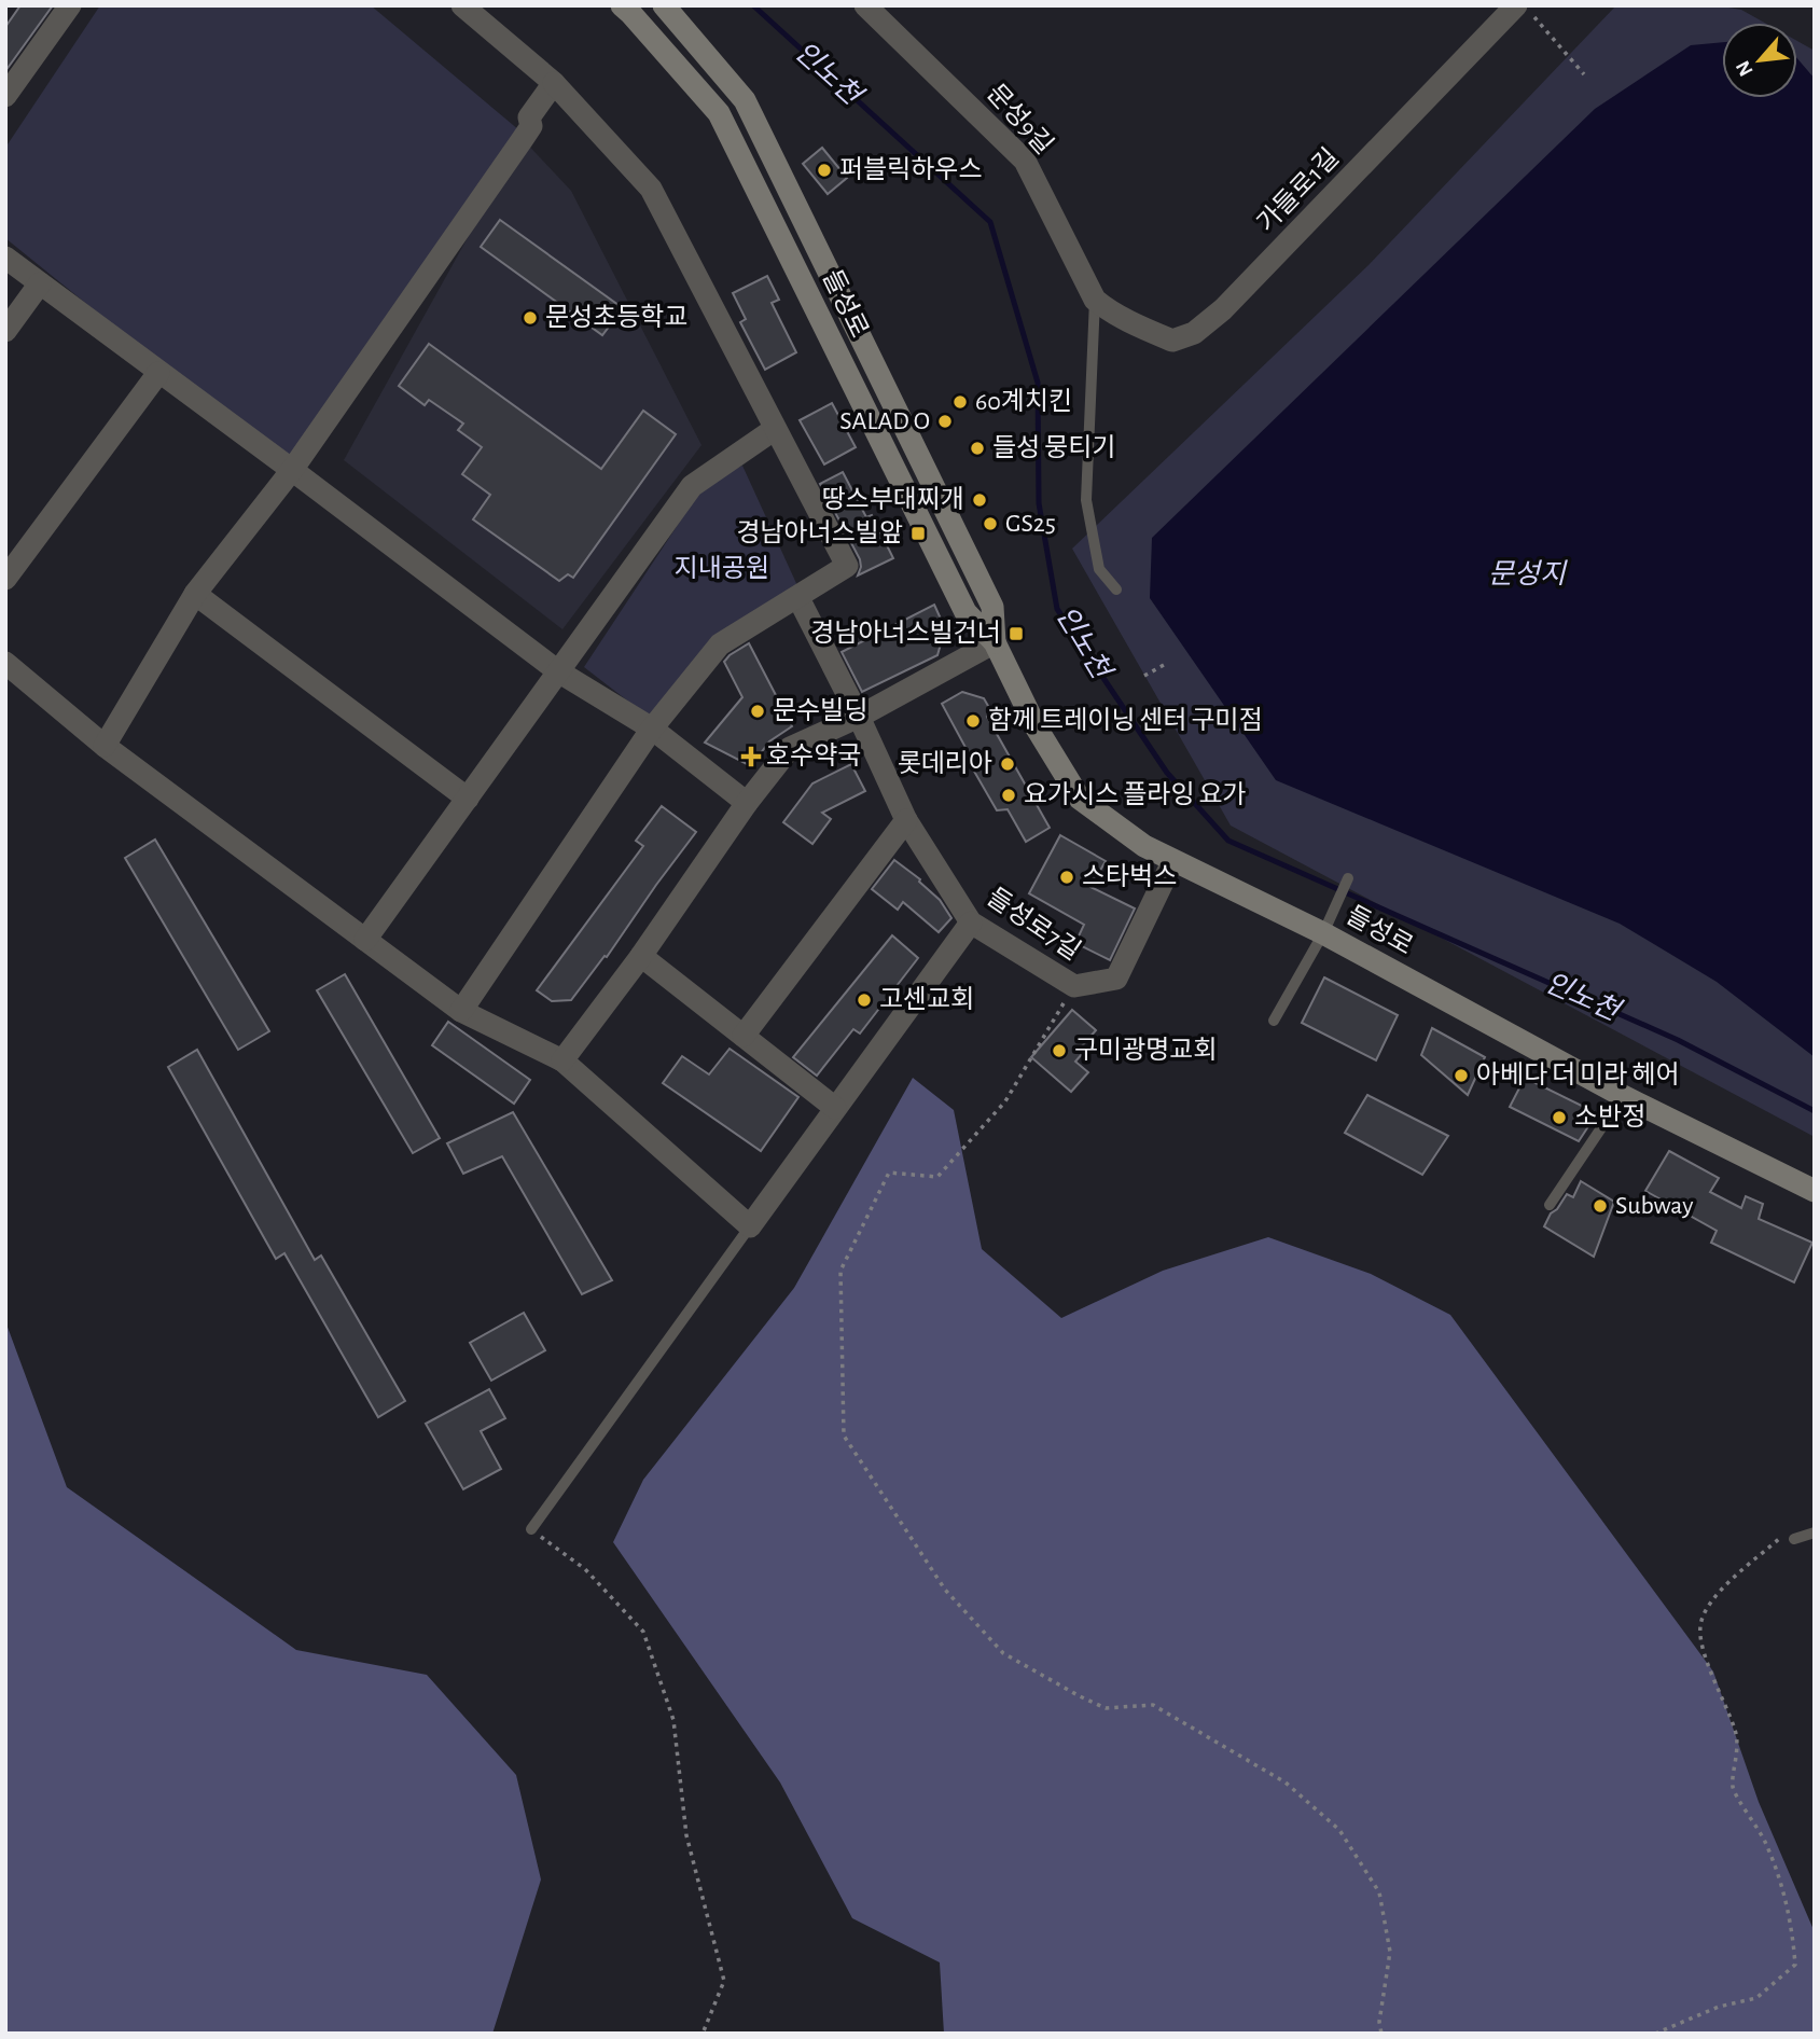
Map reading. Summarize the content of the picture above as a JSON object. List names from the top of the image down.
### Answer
{
  "streets": {
    "street": [
      "문성9길",
      "가들로1길",
      "들성로",
      "들성로7길"
    ]
  },
  "crossings": [
    ["문성9길", "가들로1길"],
    ["들성로", "들성로7길"]
  ],
  "water": ["인노천", "문성지"],
  "parks": ["지내공원"],
  "places": {
    "other": [
      "퍼블릭하우스",
      "문성초등학교",
      "60계치킨",
      "SALAD O",
      "들성 뭉티기",
      "땅스부대찌개",
      "GS25",
      "문수빌딩",
      "함께 트레이닝 센터 구미점",
      "롯데리아",
      "요가시스 플라잉 요가",
      "스타벅스",
      "고센교회",
      "구미광명교회",
      "아베다 더 미라 헤어",
      "소반정",
      "Subway"
    ],
    "transit": ["경남아너스빌앞", "경남아너스빌건너"],
    "health": ["호수약국"]
  },
  "north": "bottom left"
}
